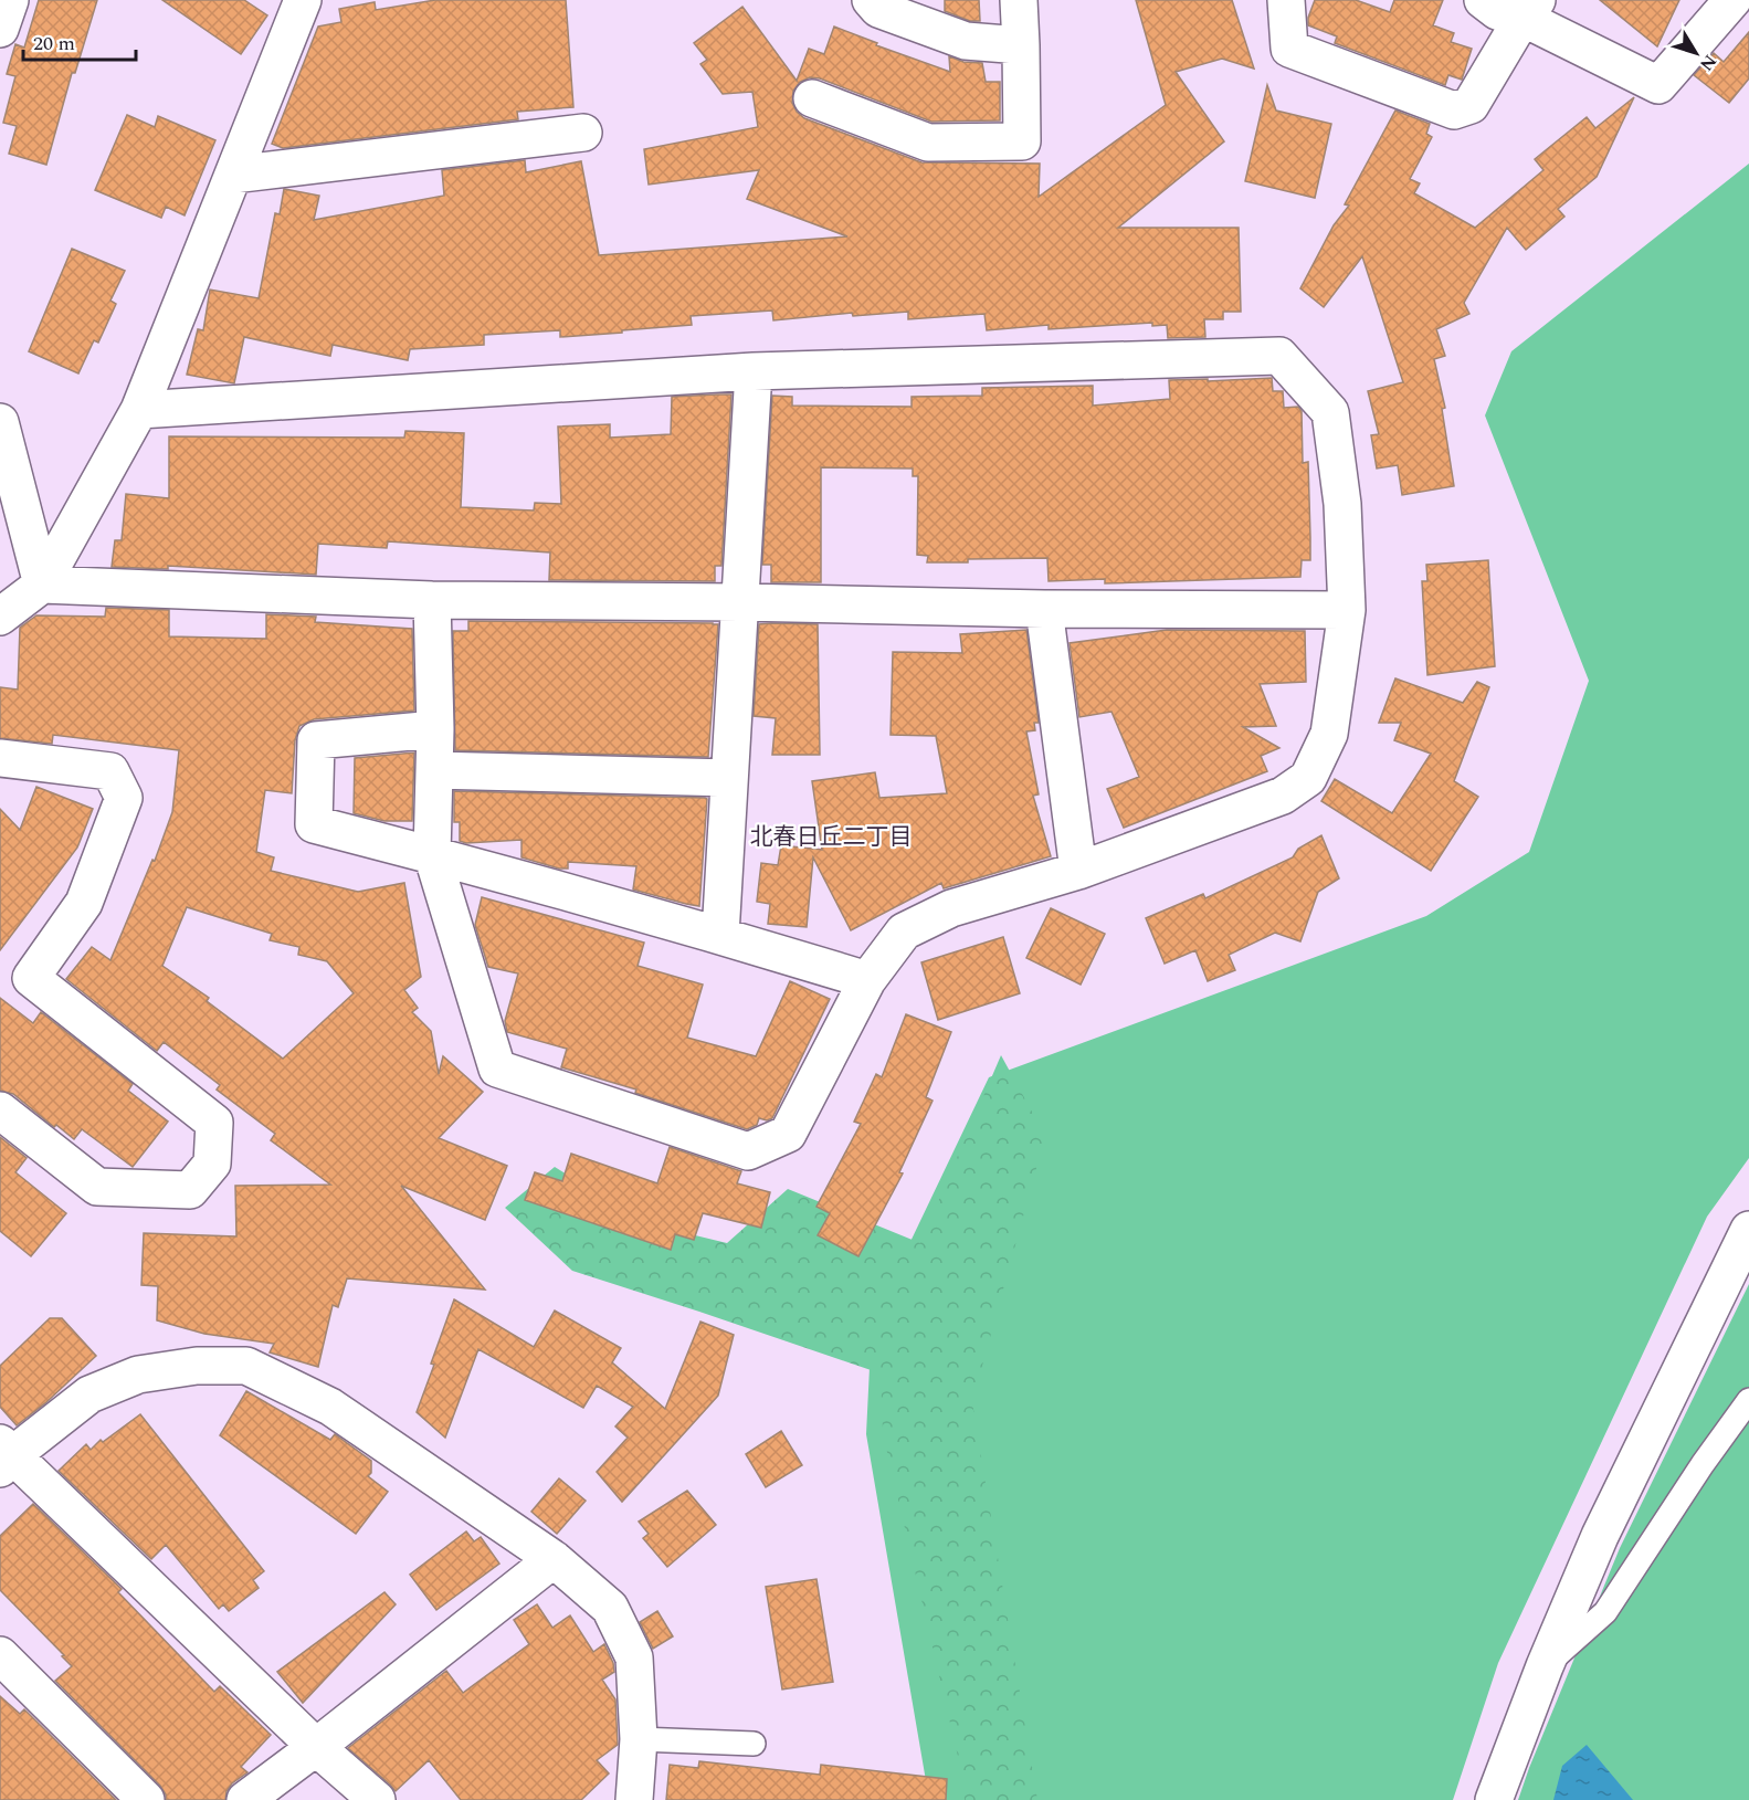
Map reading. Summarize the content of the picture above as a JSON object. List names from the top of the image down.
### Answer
{
  "districts": ["北春日丘二丁目"],
  "scale_bar": "20 m",
  "north": "bottom right"
}
